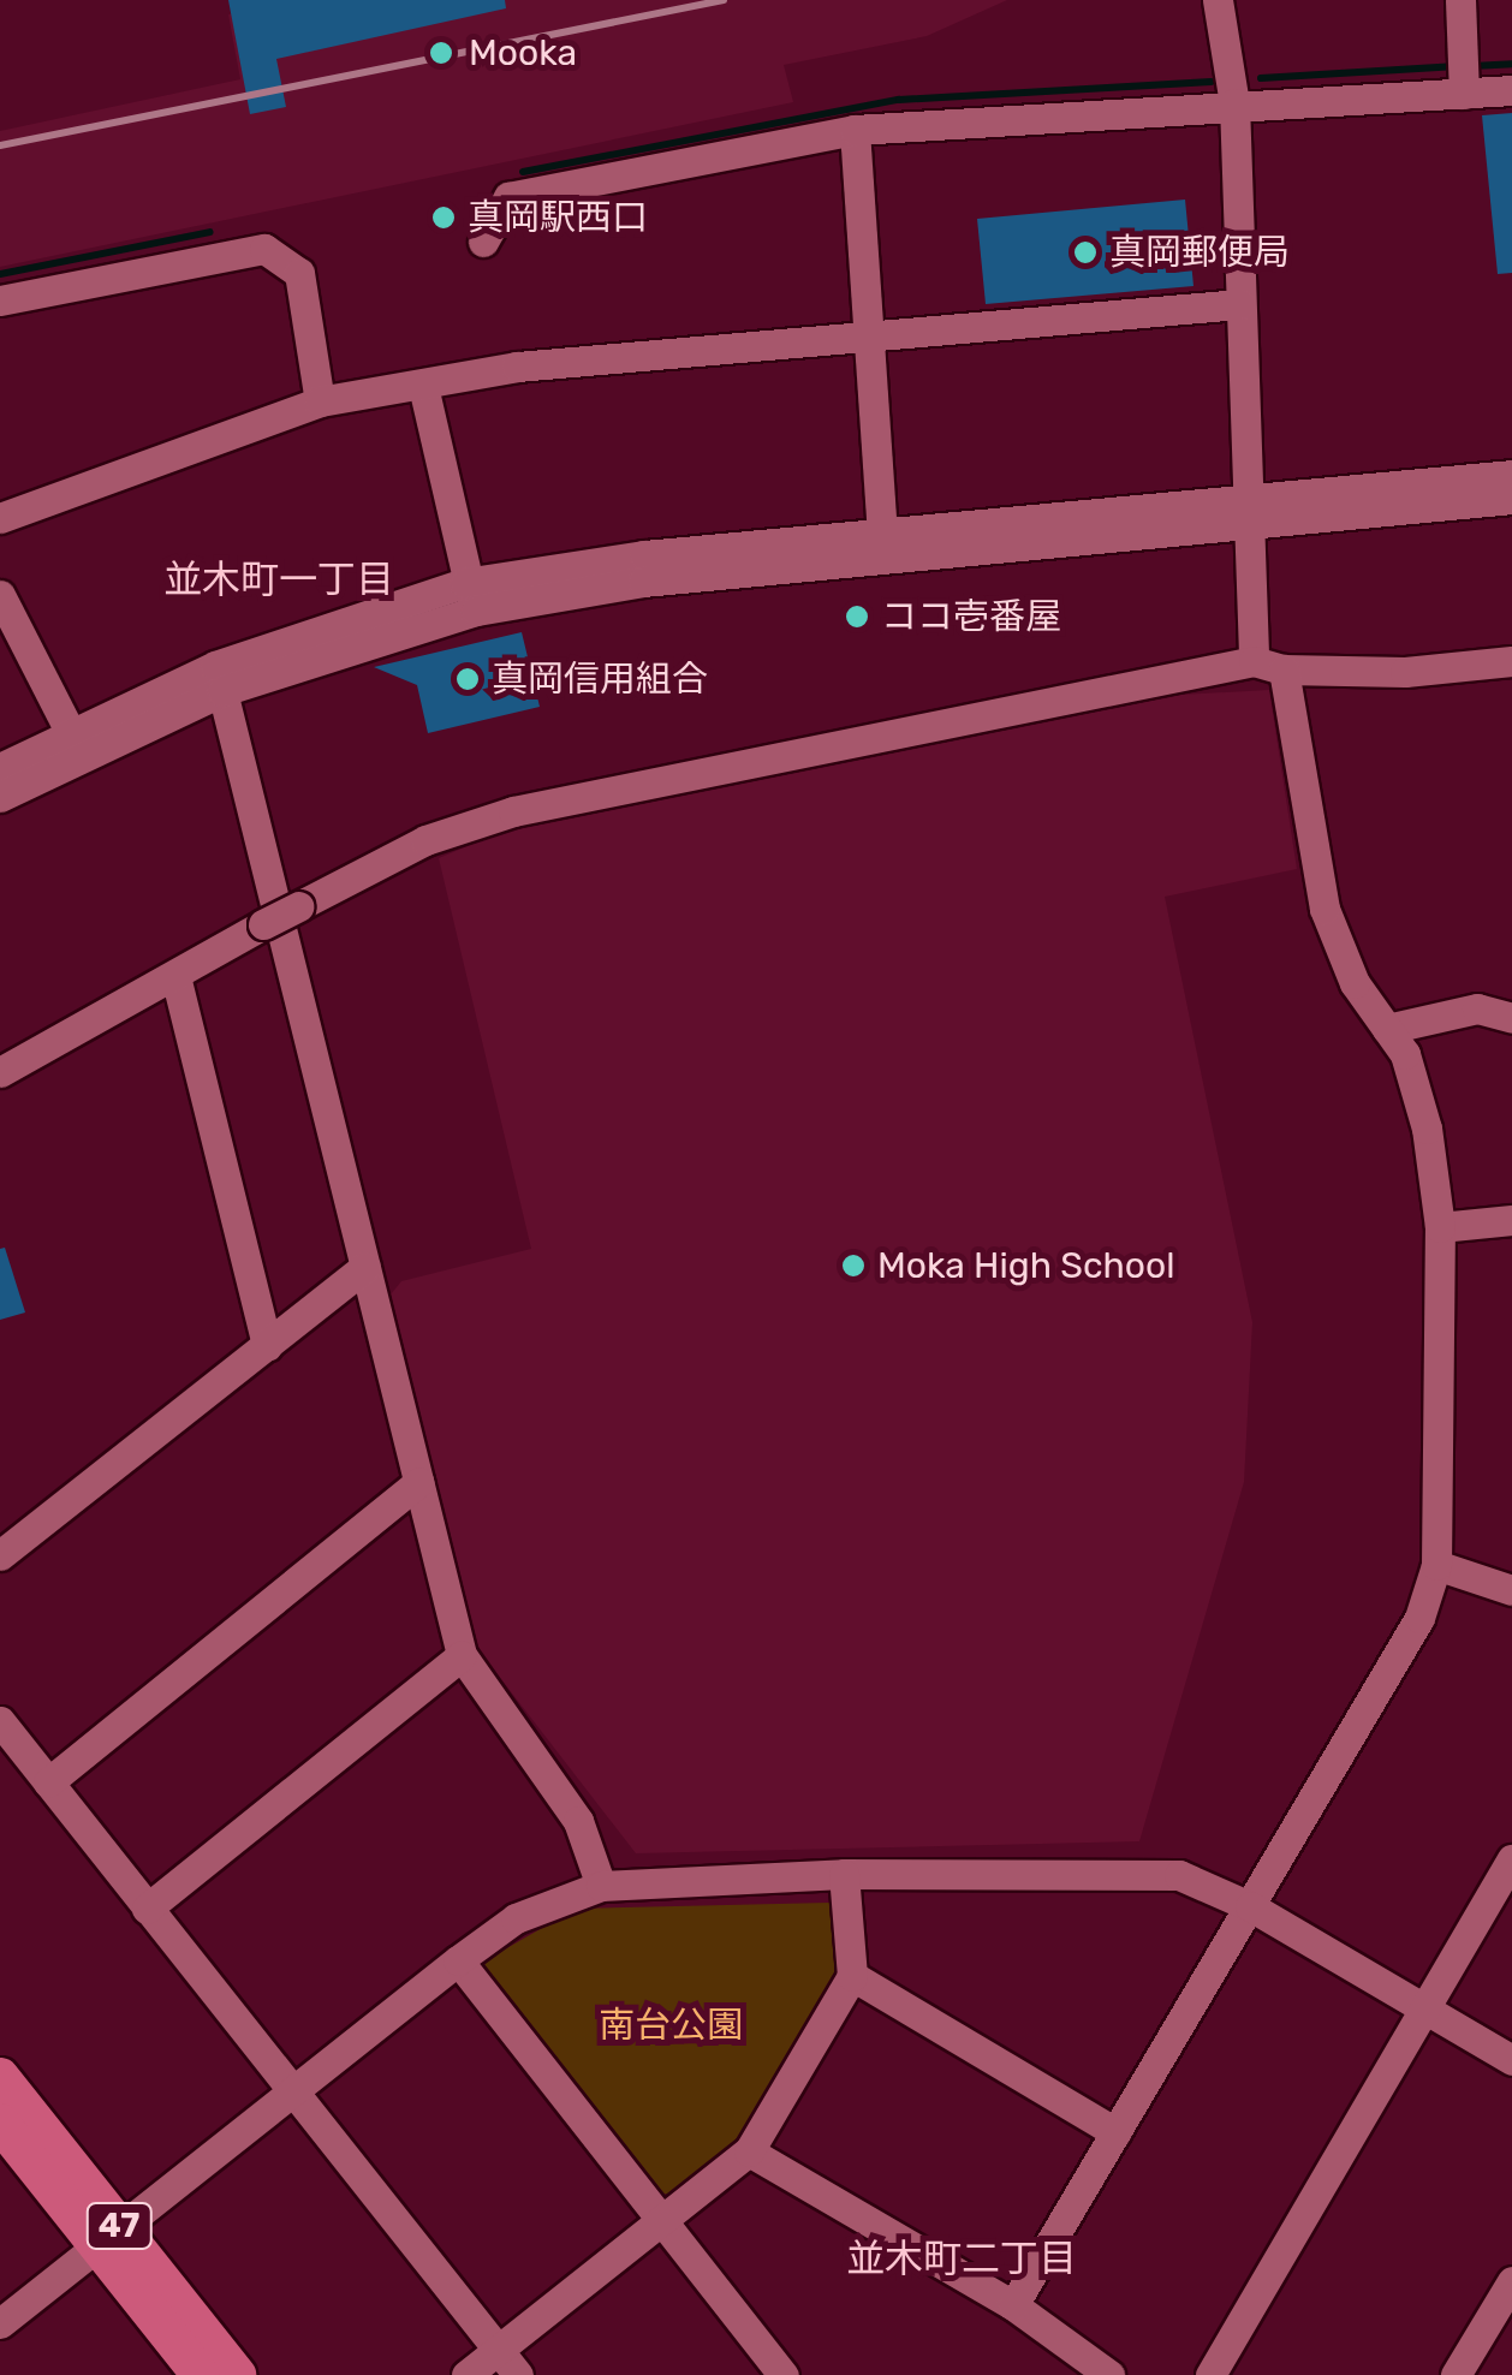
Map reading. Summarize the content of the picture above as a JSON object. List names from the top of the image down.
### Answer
{
  "streets": {
    "main road": ["47"]
  },
  "districts": ["並木町一丁目", "並木町二丁目"],
  "parks": ["南台公園"],
  "places": [
    "Mooka",
    "真岡駅西口",
    "真岡郵便局",
    "ココ壱番屋",
    "真岡信用組合",
    "Moka High School"
  ]
}
